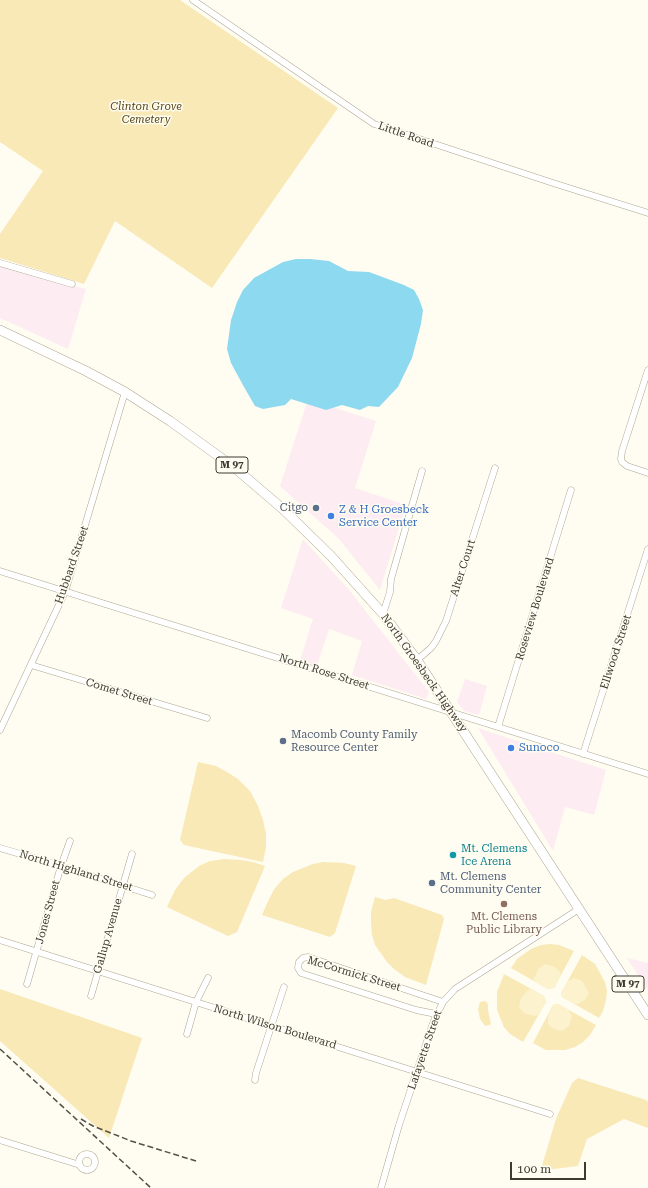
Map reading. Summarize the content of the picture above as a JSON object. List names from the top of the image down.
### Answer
{
  "streets": {
    "main road": ["M 97", "North Groesbeck Highway"],
    "street": [
      "Little Road",
      "Hubbard Street",
      "Alter Court",
      "Roseview Boulevard",
      "Ellwood Street",
      "North Rose Street",
      "Comet Street",
      "North Highland Street",
      "Jones Street",
      "Gallup Avenue",
      "McCormick Street",
      "North Wilson Boulevard",
      "Lafayette Street"
    ]
  },
  "crossings": [
    ["Hubbard Street", "North Rose Street"],
    ["Hubbard Street", "North Groesbeck Highway"],
    ["Hubbard Street", "Comet Street"],
    ["Alter Court", "North Groesbeck Highway"],
    ["Roseview Boulevard", "North Rose Street"],
    ["Ellwood Street", "North Rose Street"],
    ["North Rose Street", "North Groesbeck Highway"],
    ["North Groesbeck Highway", "Lafayette Street"],
    ["North Highland Street", "Jones Street"],
    ["North Highland Street", "Gallup Avenue"],
    ["Jones Street", "North Wilson Boulevard"],
    ["Gallup Avenue", "North Wilson Boulevard"],
    ["McCormick Street", "Lafayette Street"],
    ["North Wilson Boulevard", "Lafayette Street"]
  ],
  "parks": ["Clinton Grove Cemetery"],
  "places": [
    "Citgo",
    "Z & H Groesbeck Service Center",
    "Macomb County Family Resource Center",
    "Sunoco",
    "Mt. Clemens Ice Arena",
    "Mt. Clemens Community Center",
    "Mt. Clemens Public Library"
  ],
  "scale_bar": "100 m"
}
